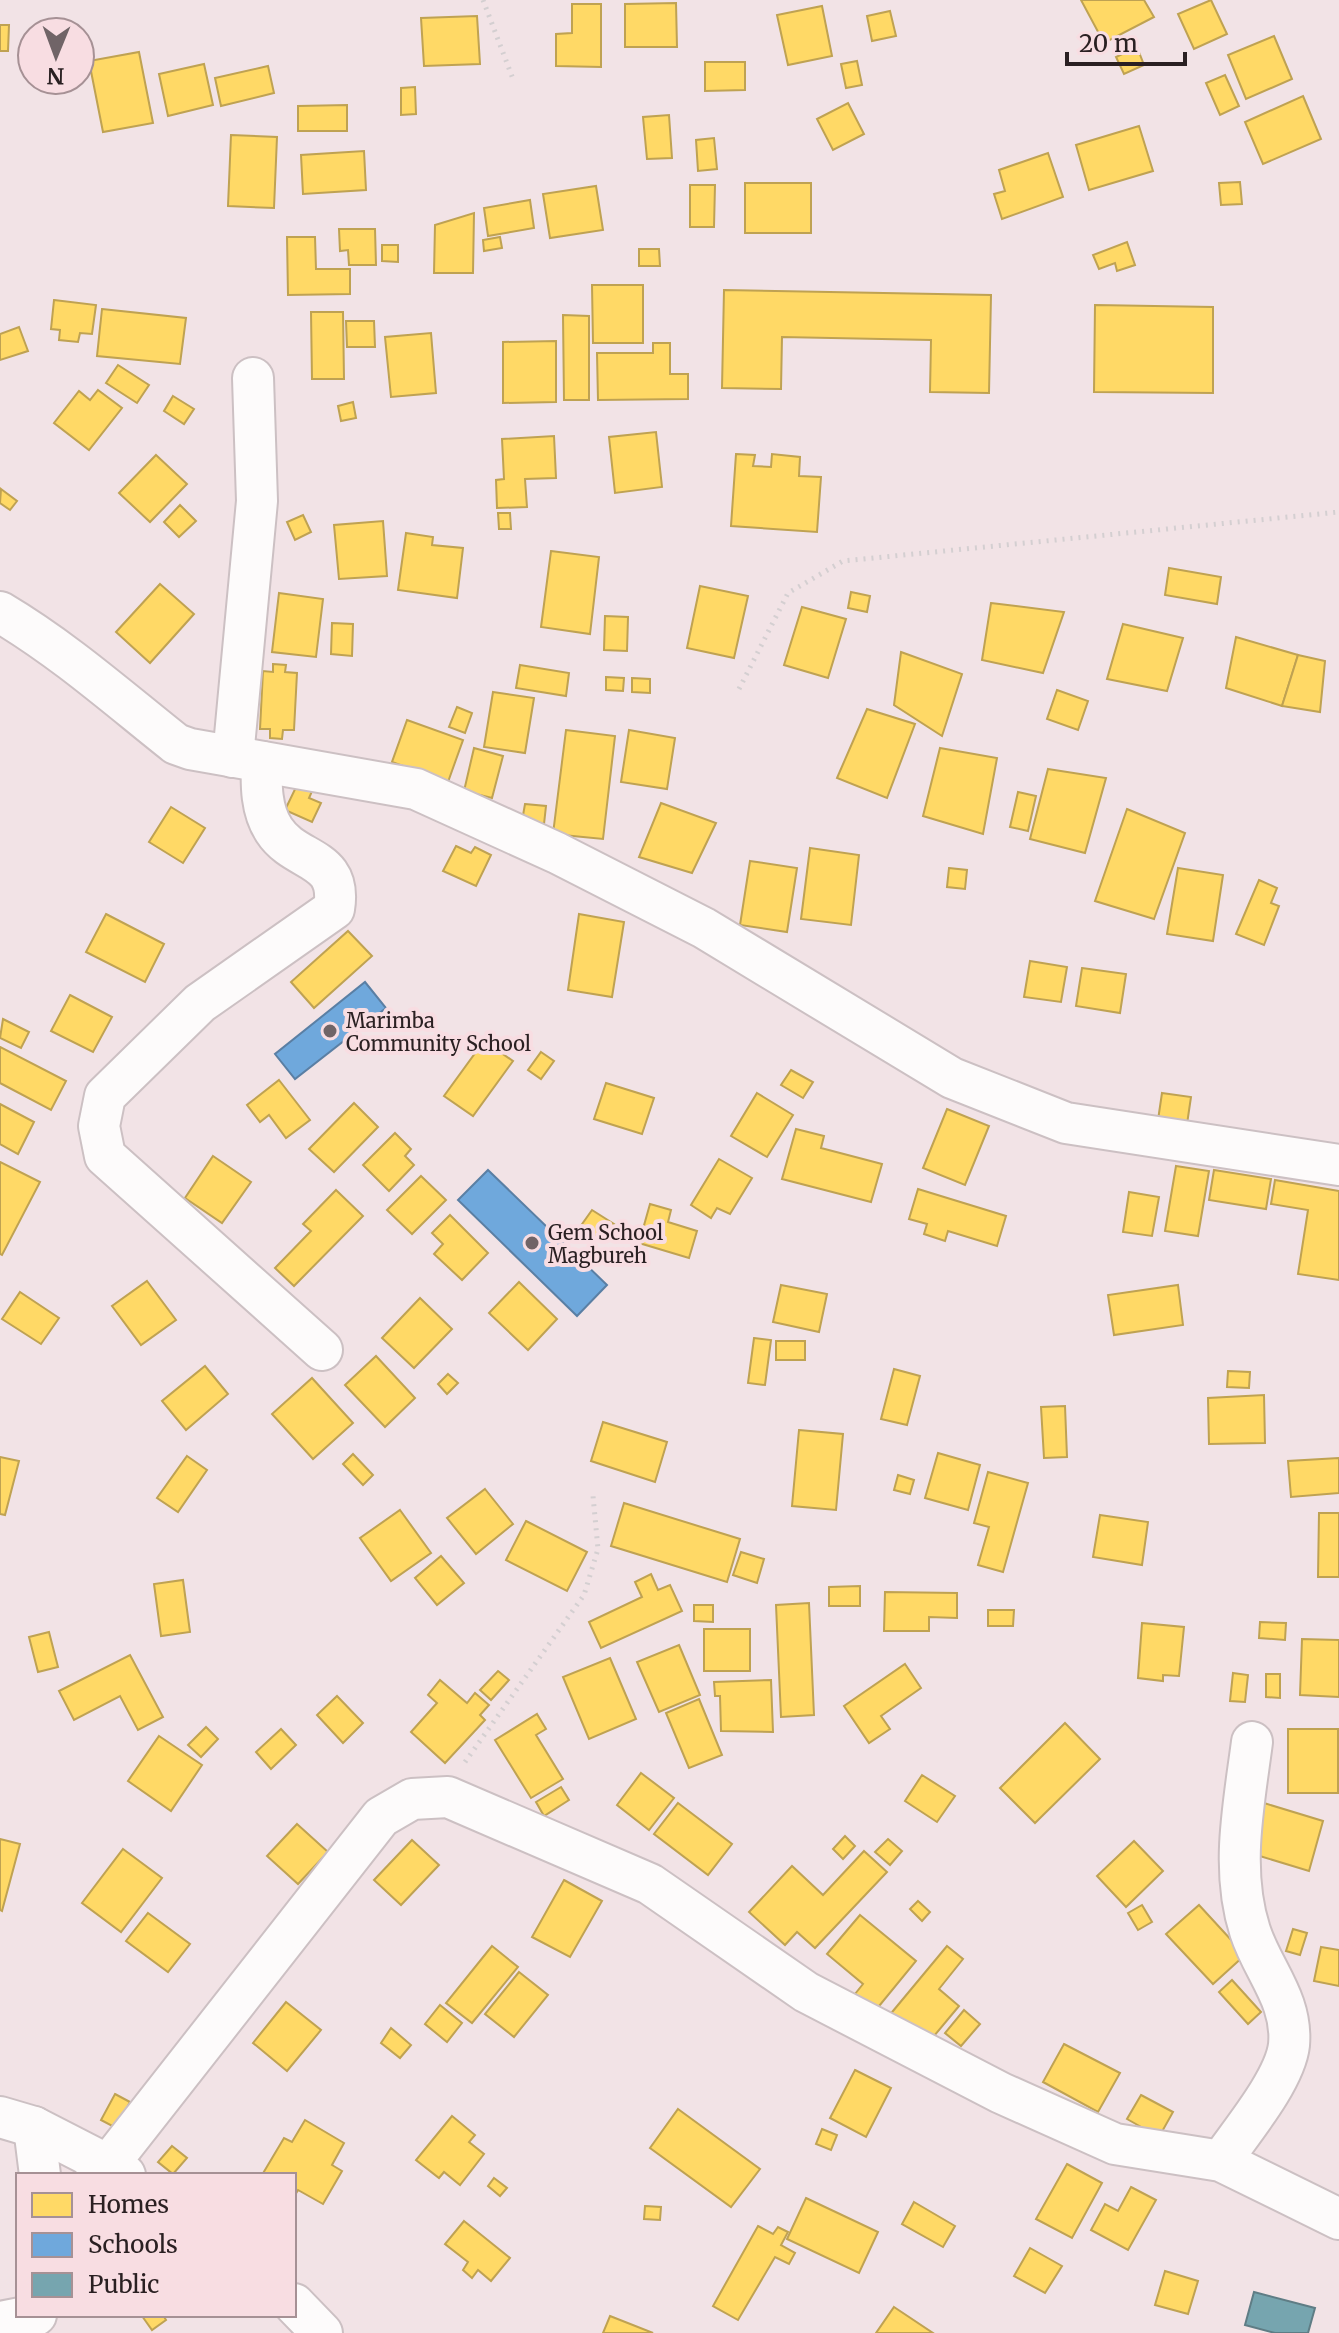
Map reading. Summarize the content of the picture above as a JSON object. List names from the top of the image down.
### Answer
{
  "places": ["Marimba Community School", "Gem School Magbureh"],
  "legend": ["Homes", "Schools", "Public"],
  "scale_bar": "20 m",
  "north": "bottom"
}
